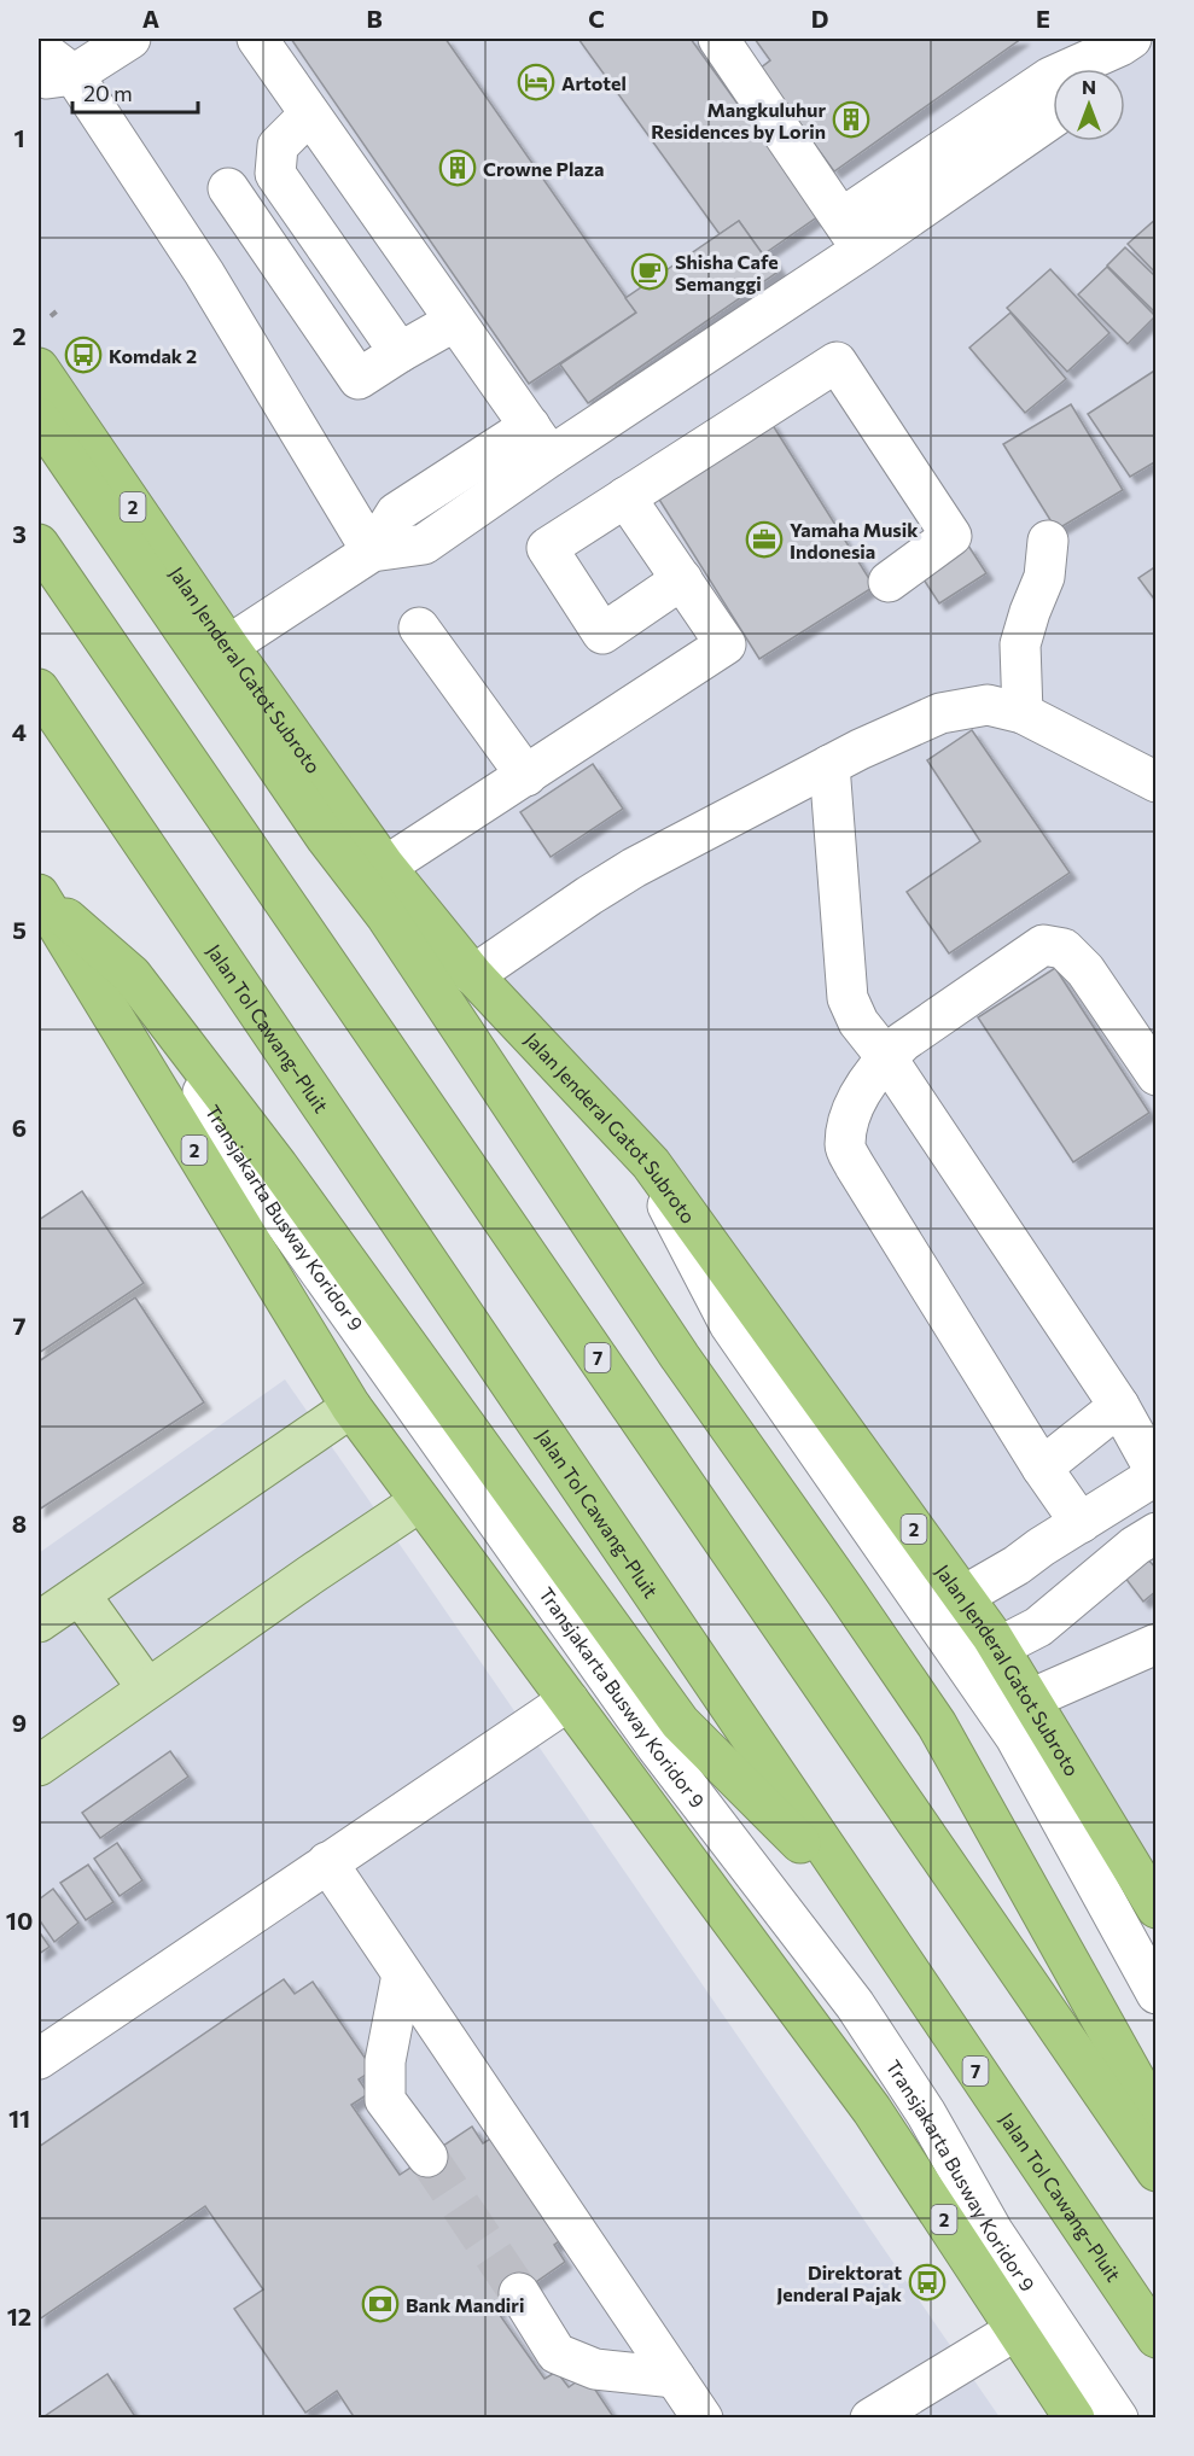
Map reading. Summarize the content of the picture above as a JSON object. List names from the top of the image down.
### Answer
{
  "streets": {
    "highway": [
      "2",
      "Jalan Jenderal Gatot Subroto",
      "Jalan Tol Cawang–Pluit",
      "7"
    ],
    "lane": ["Transjakarta Busway Koridor 9"]
  },
  "places": {
    "hotel": ["Artotel"],
    "building": ["Mangkuluhur Residences by Lorin", "Crowne Plaza"],
    "cafe": ["Shisha Cafe Semanggi"],
    "bus stop": ["Komdak 2", "Direktorat Jenderal Pajak"],
    "office": ["Yamaha Musik Indonesia"],
    "bank": ["Bank Mandiri"]
  },
  "scale_bar": "20 m",
  "north": "top",
  "grid": {
    "columns": [
      "A",
      "B",
      "C",
      "D",
      "E"
    ],
    "rows": [
      "1",
      "2",
      "3",
      "4",
      "5",
      "6",
      "7",
      "8",
      "9",
      "10",
      "11",
      "12"
    ]
  }
}
